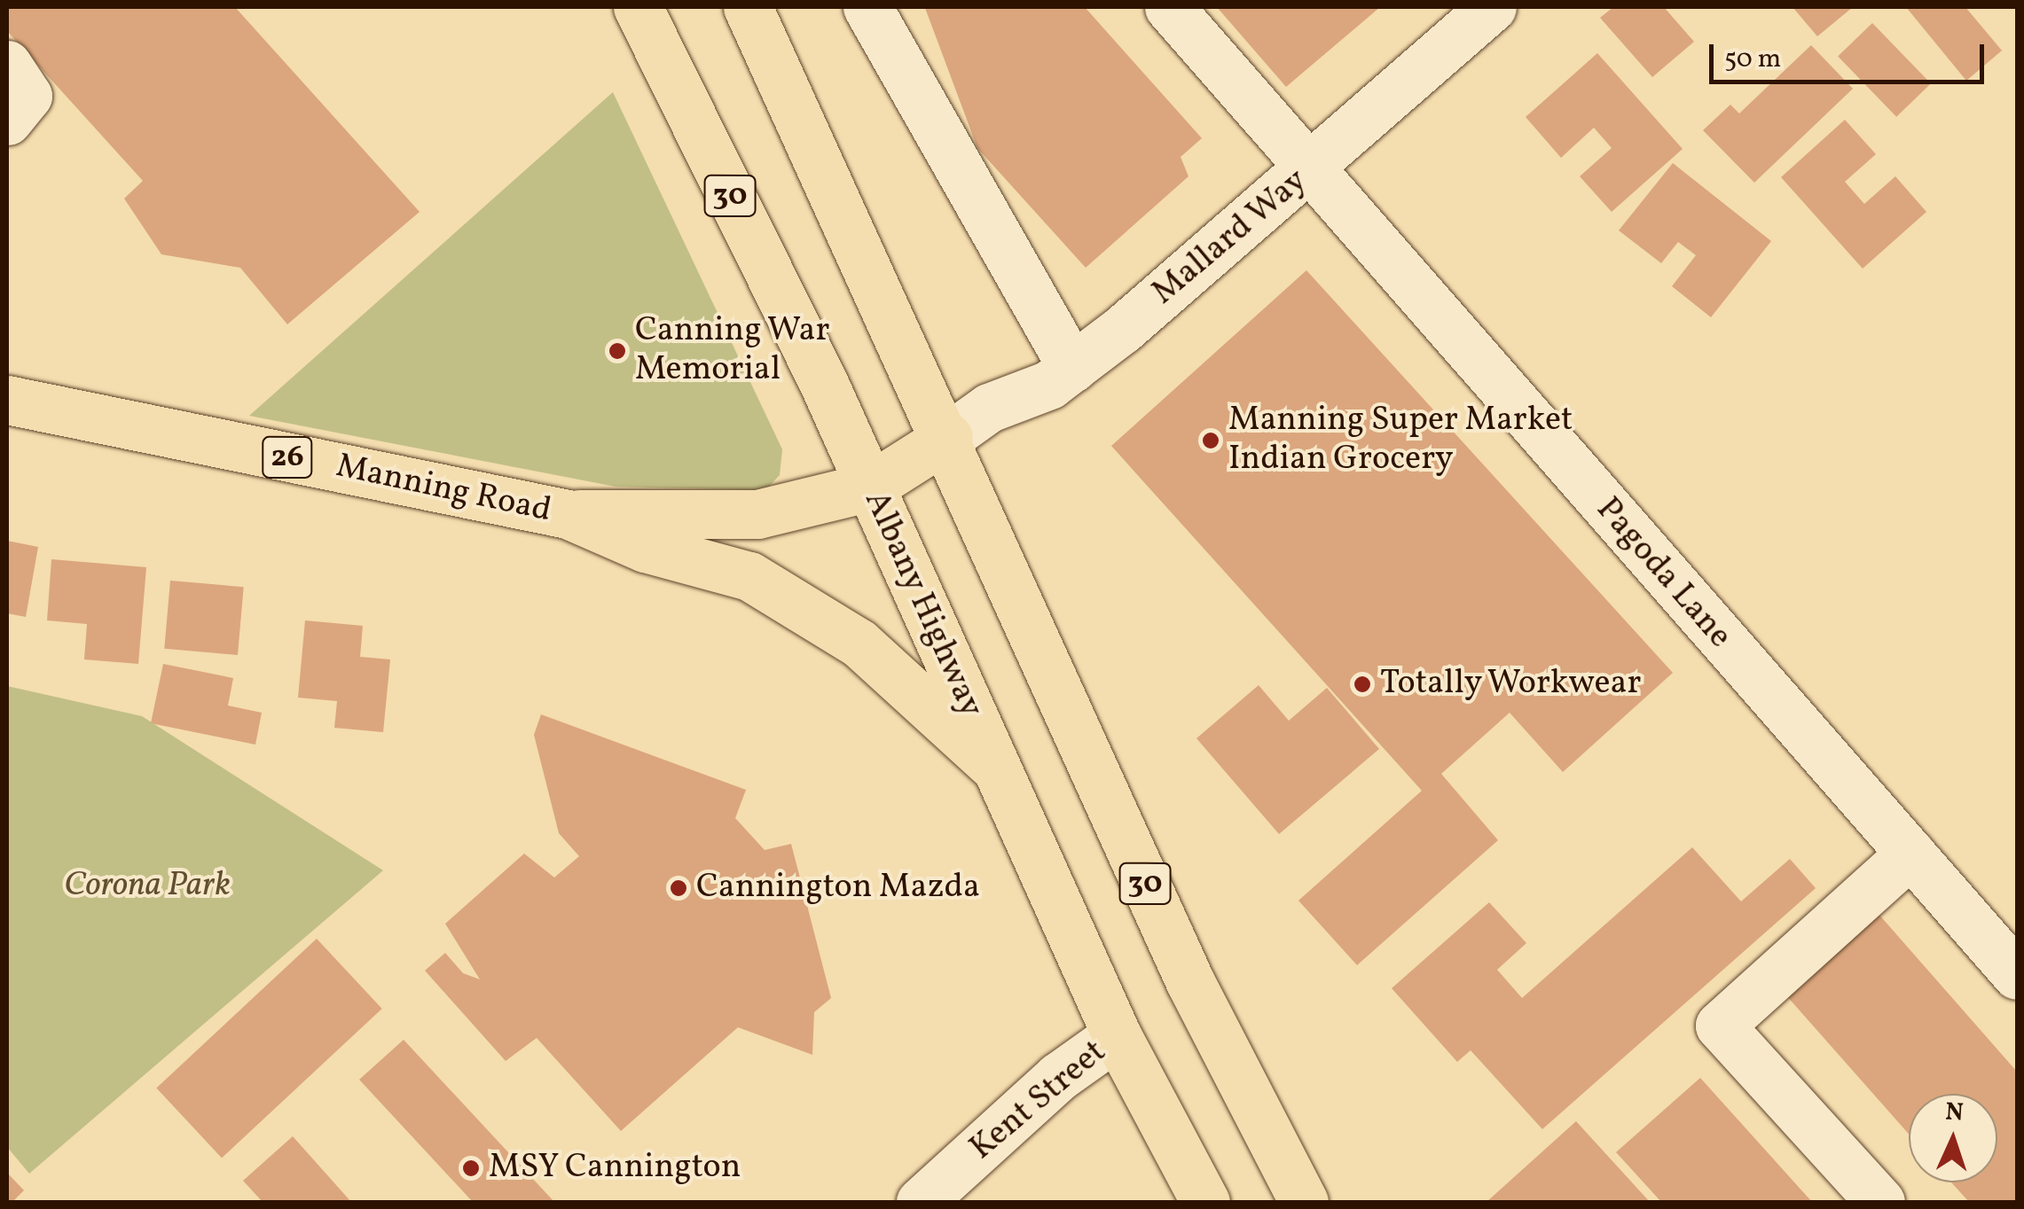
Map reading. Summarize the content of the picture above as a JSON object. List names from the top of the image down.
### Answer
{
  "streets": {
    "main road": [
      "30",
      "26",
      "Manning Road",
      "Albany Highway"
    ],
    "street": ["Mallard Way", "Pagoda Lane", "Kent Street"]
  },
  "crossings": [
    ["30", "Mallard Way"],
    ["30", "Manning Road"],
    ["Mallard Way", "Manning Road"],
    ["Mallard Way", "Pagoda Lane"],
    ["Manning Road", "Albany Highway"],
    ["Albany Highway", "Kent Street"]
  ],
  "parks": ["Corona Park"],
  "places": [
    "Canning War Memorial",
    "Manning Super Market Indian Grocery",
    "Totally Workwear",
    "Cannington Mazda",
    "MSY Cannington"
  ],
  "scale_bar": "50 m",
  "north": "top"
}
